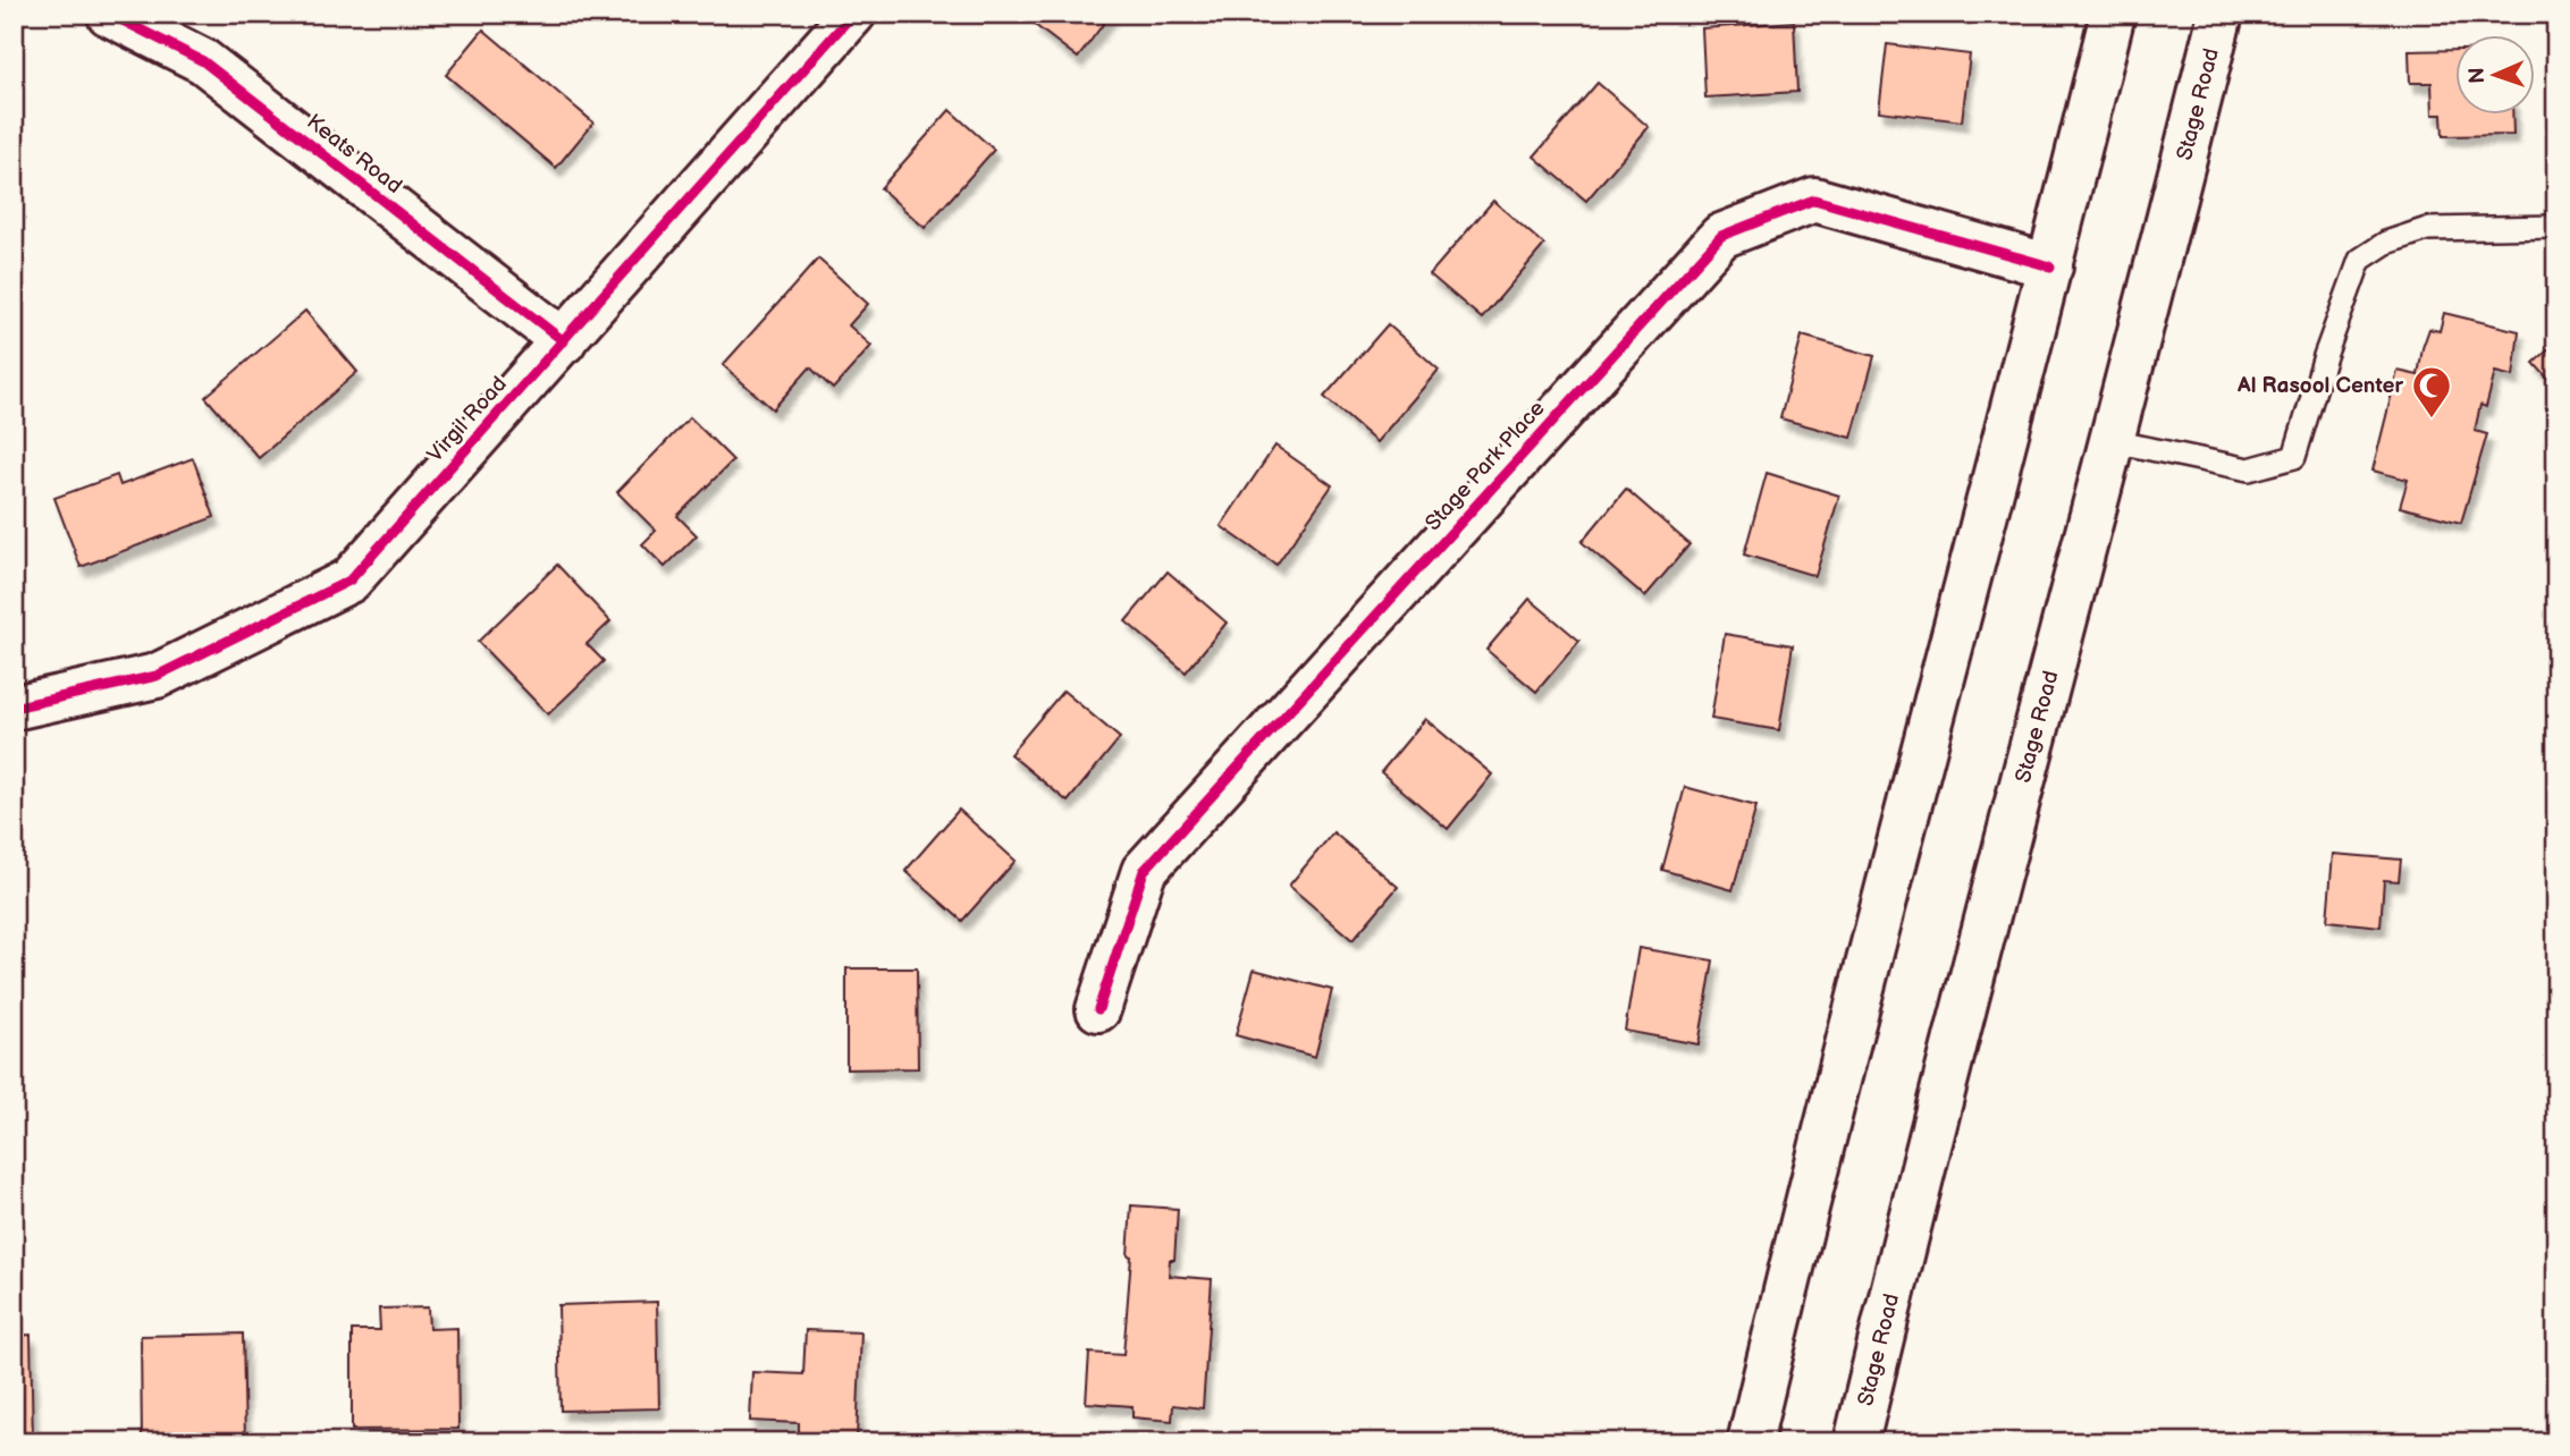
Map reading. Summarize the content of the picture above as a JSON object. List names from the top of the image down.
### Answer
{
  "streets": {
    "street": [
      "Stage Road",
      "Keats Road",
      "Virgil Road",
      "Stage Park Place"
    ]
  },
  "crossings": [
    ["Keats Road", "Virgil Road"]
  ],
  "places": {
    "mosque": ["Al Rasool Center"]
  },
  "north": "left"
}
